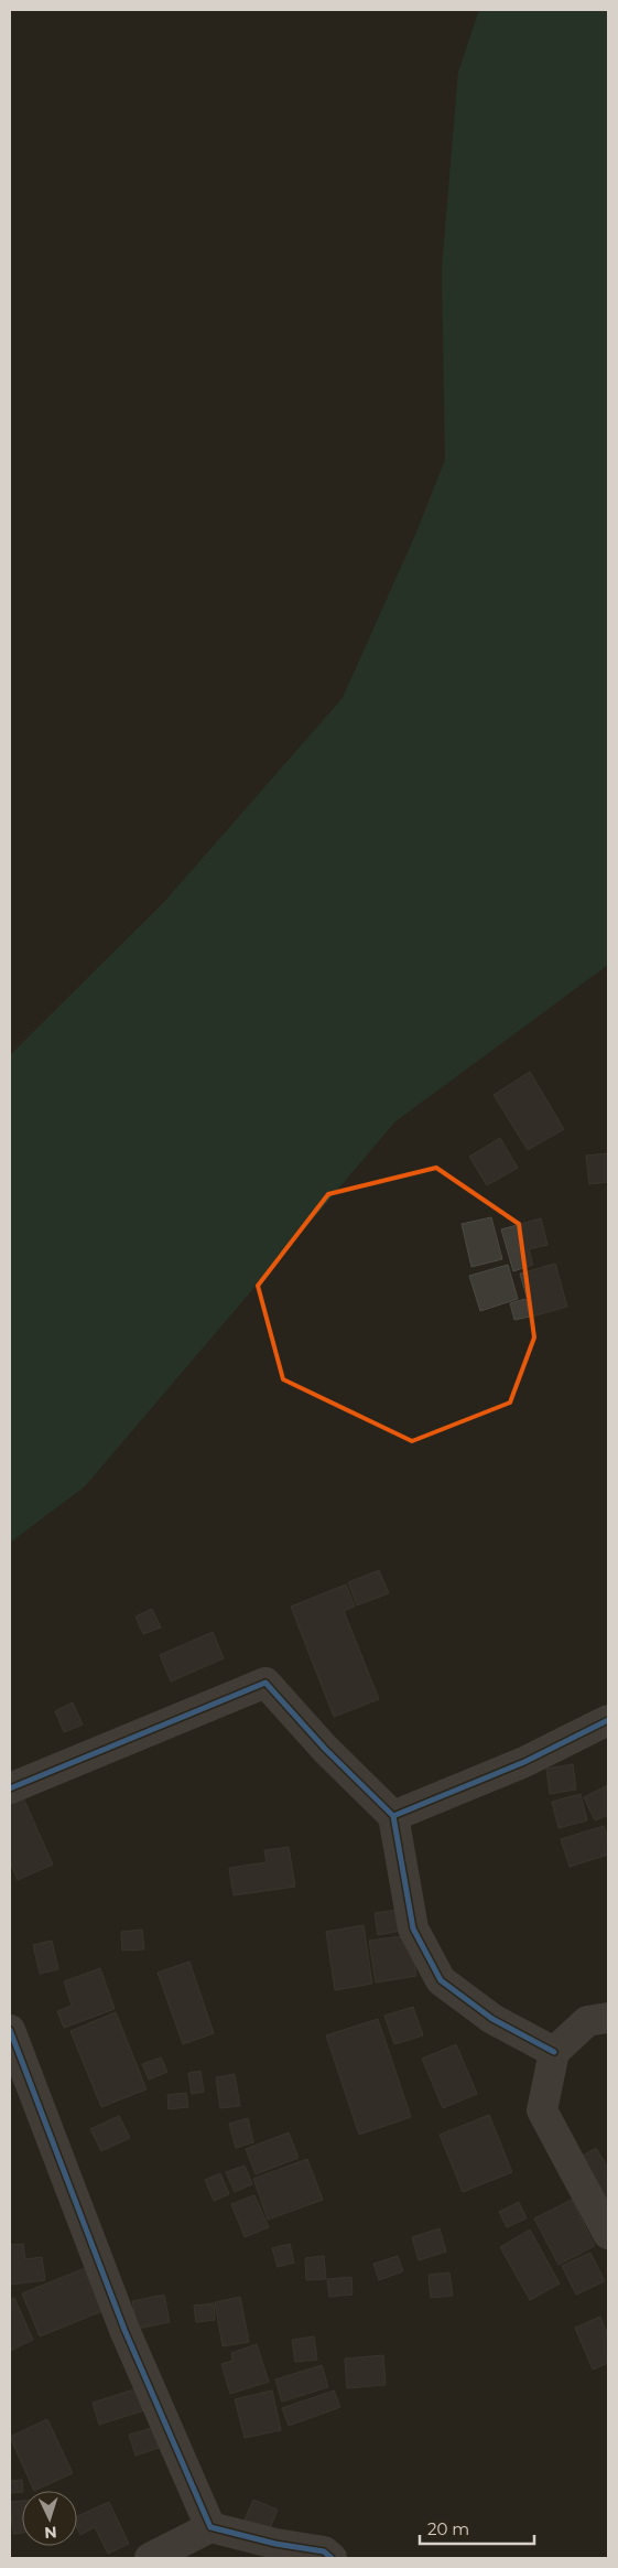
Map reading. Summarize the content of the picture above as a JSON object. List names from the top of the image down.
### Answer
{
  "scale_bar": "20 m",
  "north": "bottom"
}
